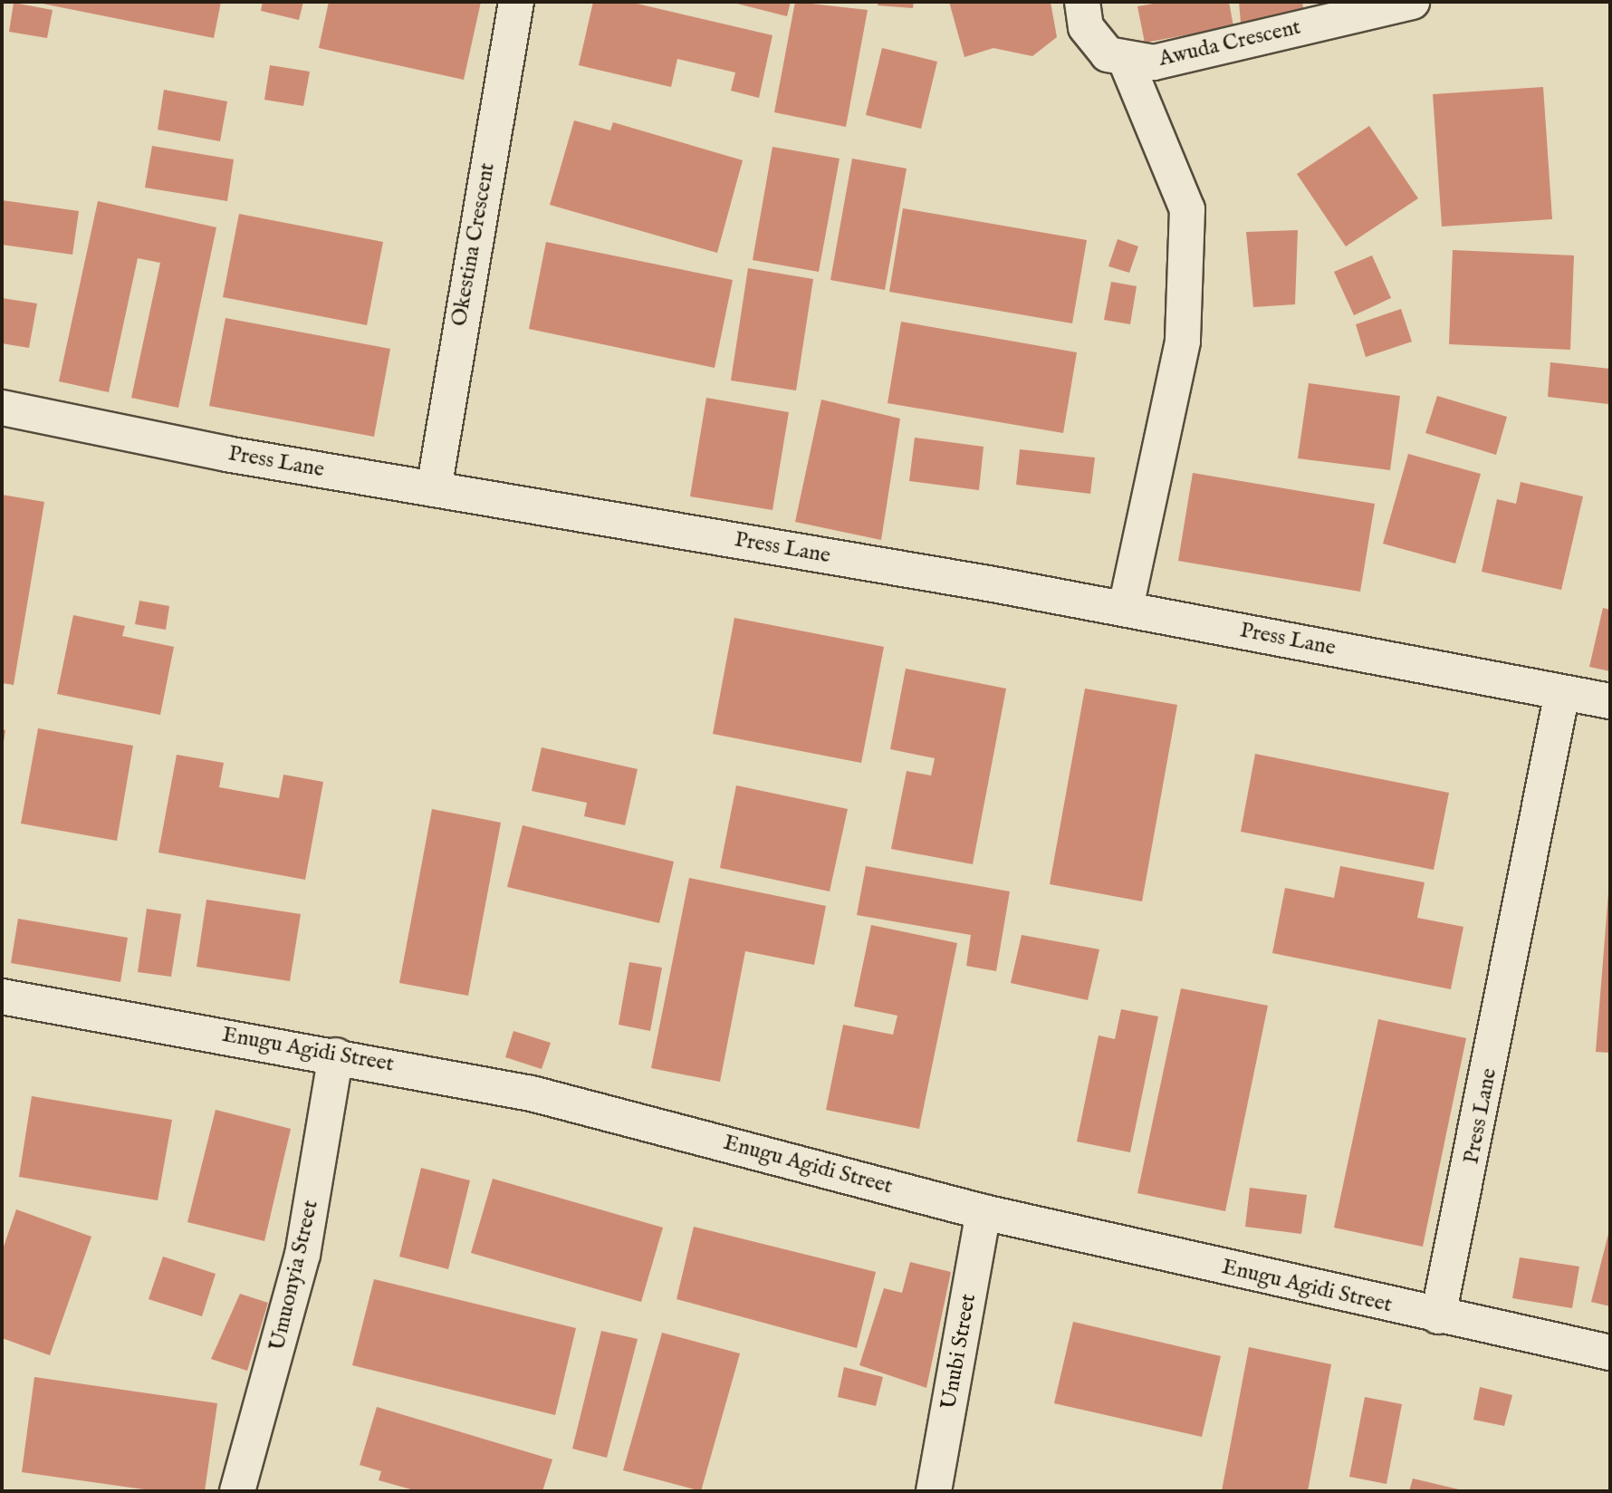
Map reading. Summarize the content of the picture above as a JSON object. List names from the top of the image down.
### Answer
{
  "streets": {
    "street": [
      "Awuda Crescent",
      "Okestina Crescent",
      "Press Lane",
      "Enugu Agidi Street",
      "Umuonyia Street",
      "Unubi Street"
    ]
  },
  "crossings": [
    ["Okestina Crescent", "Press Lane"],
    ["Press Lane", "Enugu Agidi Street"],
    ["Enugu Agidi Street", "Umuonyia Street"],
    ["Enugu Agidi Street", "Unubi Street"]
  ]
}
